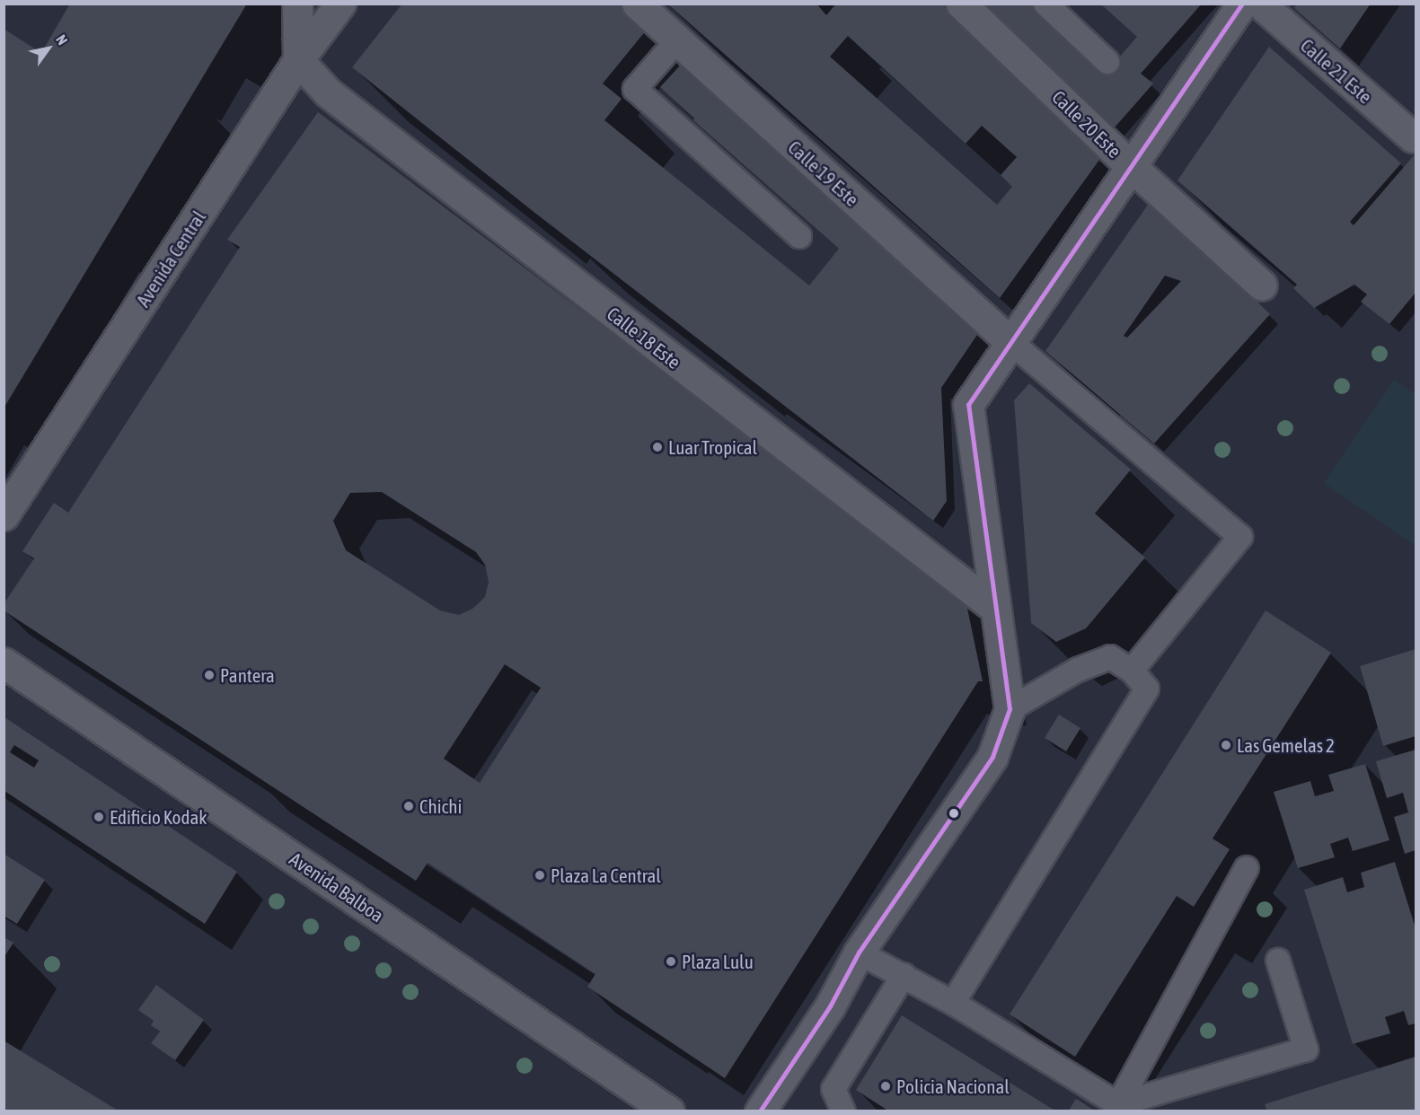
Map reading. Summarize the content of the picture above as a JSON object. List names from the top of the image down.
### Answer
{
  "streets": {
    "street": [
      "Calle 21 Este",
      "Calle 20 Este",
      "Calle 19 Este",
      "Avenida Central",
      "Calle 18 Este",
      "Avenida Balboa"
    ]
  },
  "crossings": [
    ["Avenida Central", "Calle 18 Este"]
  ],
  "places": [
    "Luar Tropical",
    "Pantera",
    "Las Gemelas 2",
    "Chichi",
    "Edificio Kodak",
    "Plaza La Central",
    "Plaza Lulu",
    "Policia Nacional"
  ],
  "north": "top right"
}
